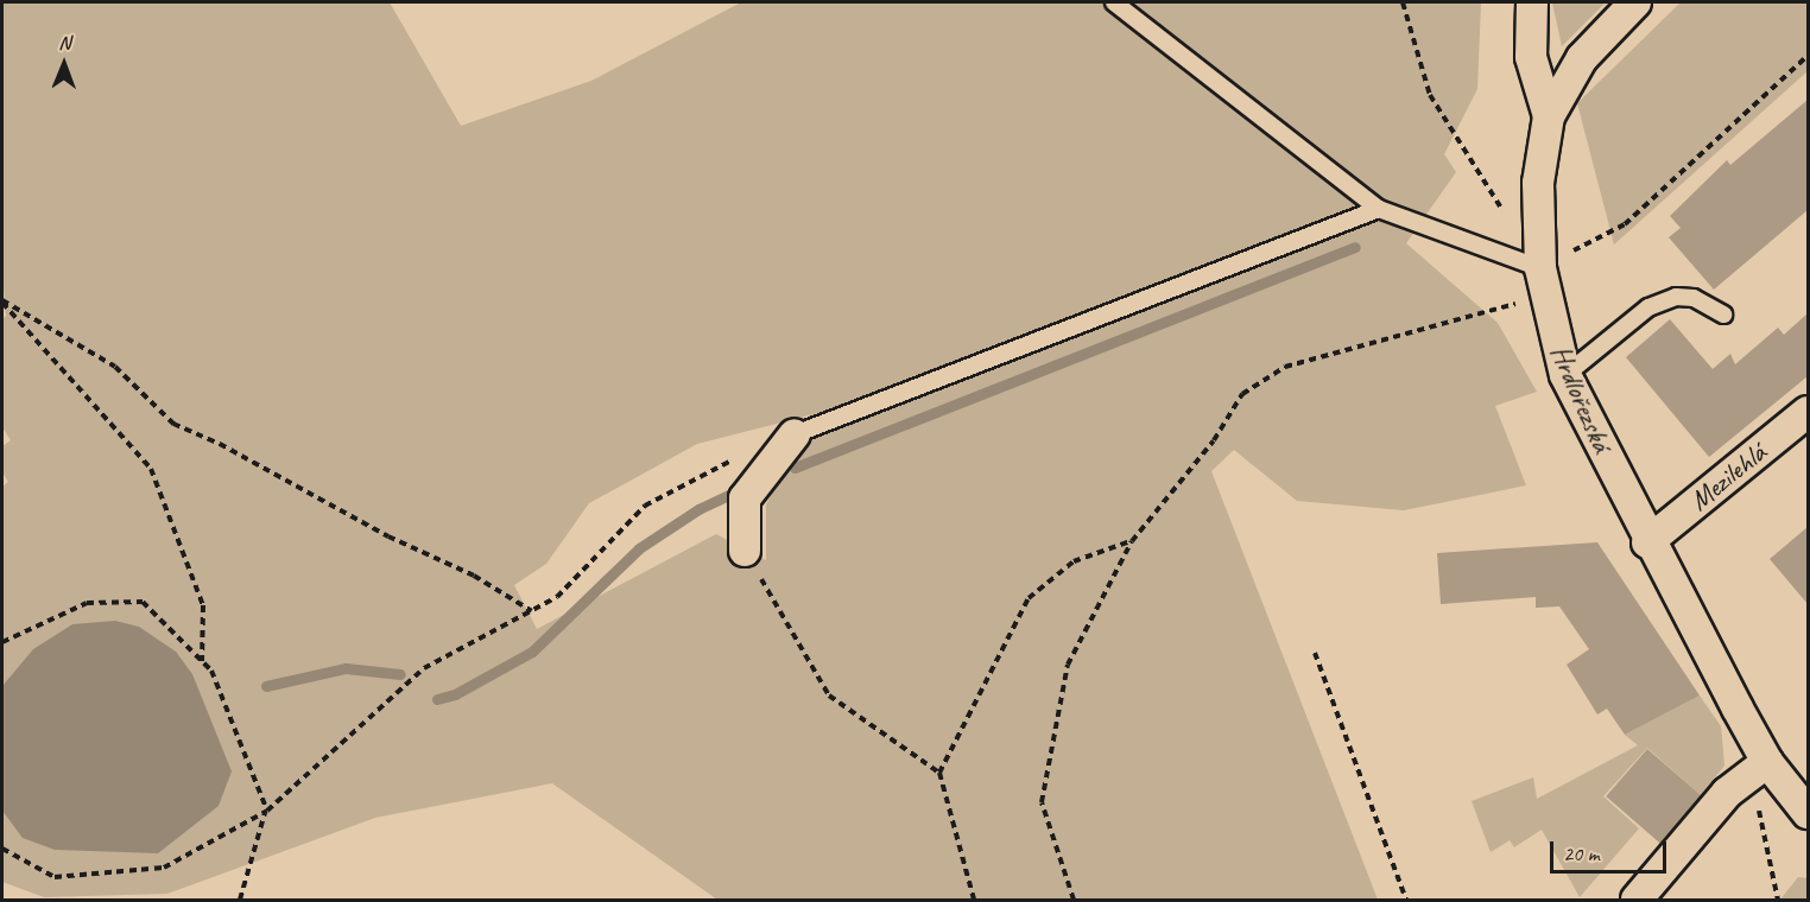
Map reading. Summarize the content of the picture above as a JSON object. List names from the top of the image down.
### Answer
{
  "streets": {
    "street": ["Hrdlořezská", "Mezilehlá"]
  },
  "crossings": [
    ["Hrdlořezská", "Mezilehlá"]
  ],
  "scale_bar": "20 m",
  "north": "top"
}
